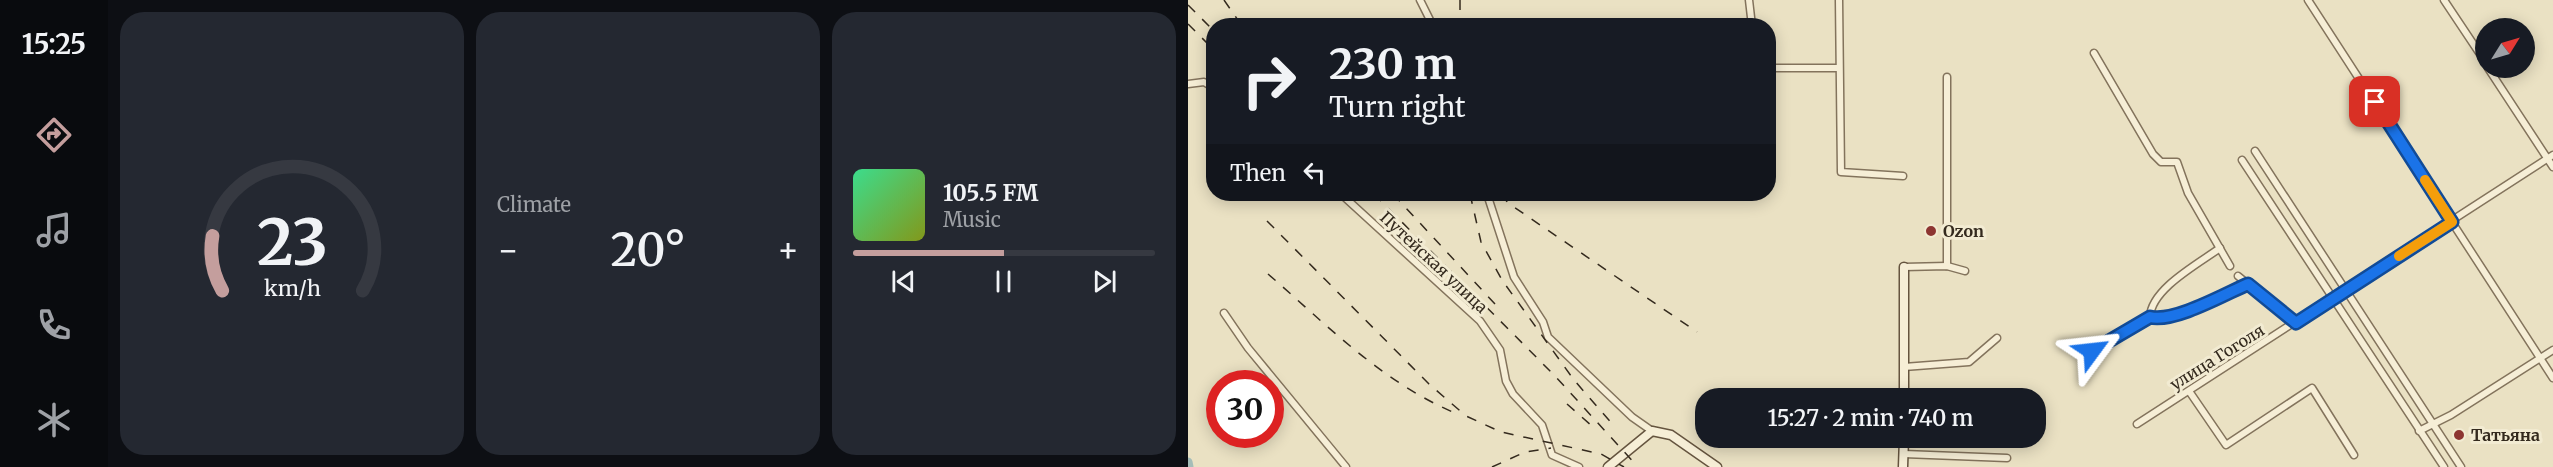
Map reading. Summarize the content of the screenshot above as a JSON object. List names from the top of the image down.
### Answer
{
  "streets": {
    "street": ["Путейская улица", "улица Гоголя"]
  },
  "places": ["Ozon", "Татьяна"],
  "north": "top right",
  "page": {
    "tabs": "15:25",
    "tile": "Climate",
    "turn": ["230 m", "Turn right"],
    "then": "Then",
    "song": ["105.5 FM", "Music"],
    "heat": ["−", "20°", "+"],
    "limit": "30",
    "trip": "15:27 · 2 min · 740 m",
    "gauge": ["23", "km/h"]
  }
}
